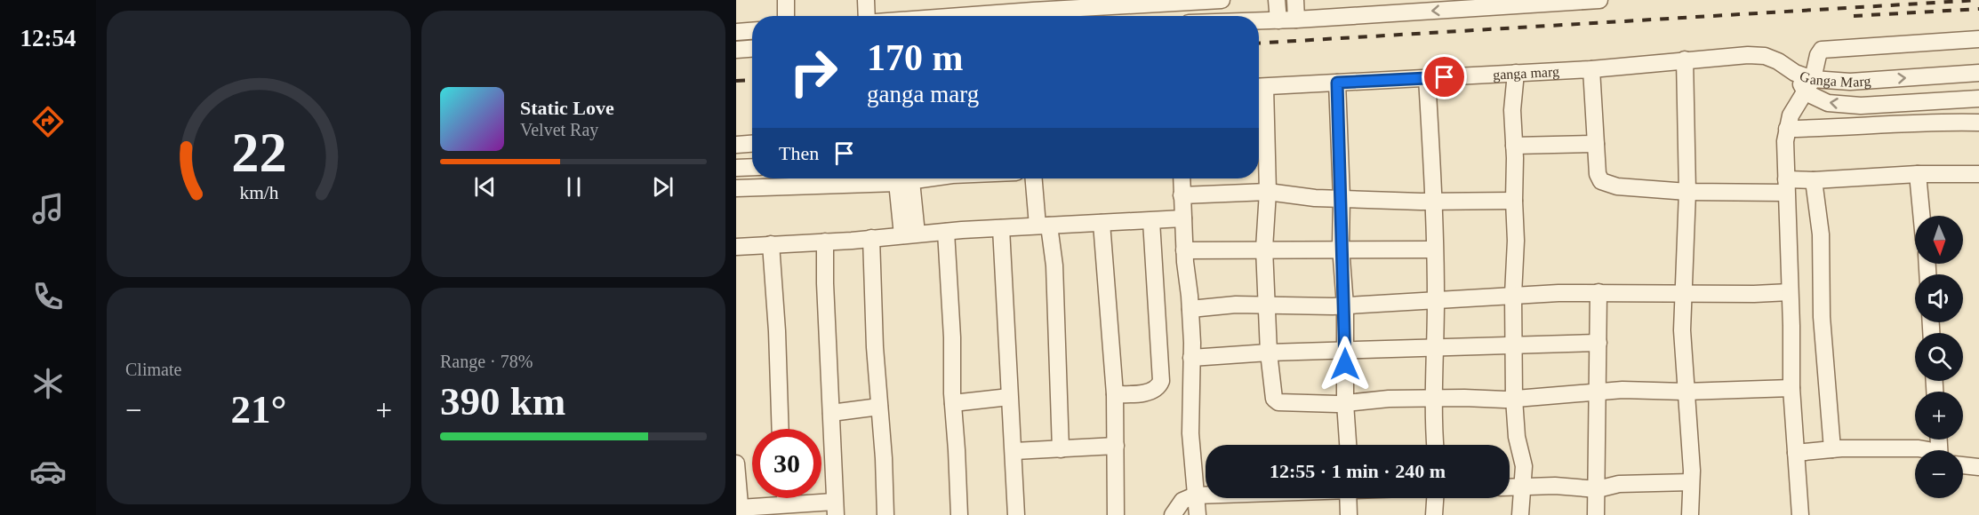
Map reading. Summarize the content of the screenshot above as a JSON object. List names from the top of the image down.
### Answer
{
  "streets": {
    "street": ["ganga marg", "Ganga Marg"]
  },
  "crossings": [
    ["ganga marg", "Ganga Marg"]
  ],
  "north": "bottom",
  "page": {
    "tabs": "12:54",
    "turn": ["170 m", "ganga marg"],
    "song": ["Static Love", "Velvet Ray"],
    "then": "Then",
    "map_buttons": ["+", "−"],
    "tile": [
      "Climate",
      ["Range · 78%", "390 km"]
    ],
    "heat": ["−", "21°", "+"],
    "limit": "30",
    "trip": "12:55 · 1 min · 240 m",
    "gauge": ["22", "km/h"]
  }
}
